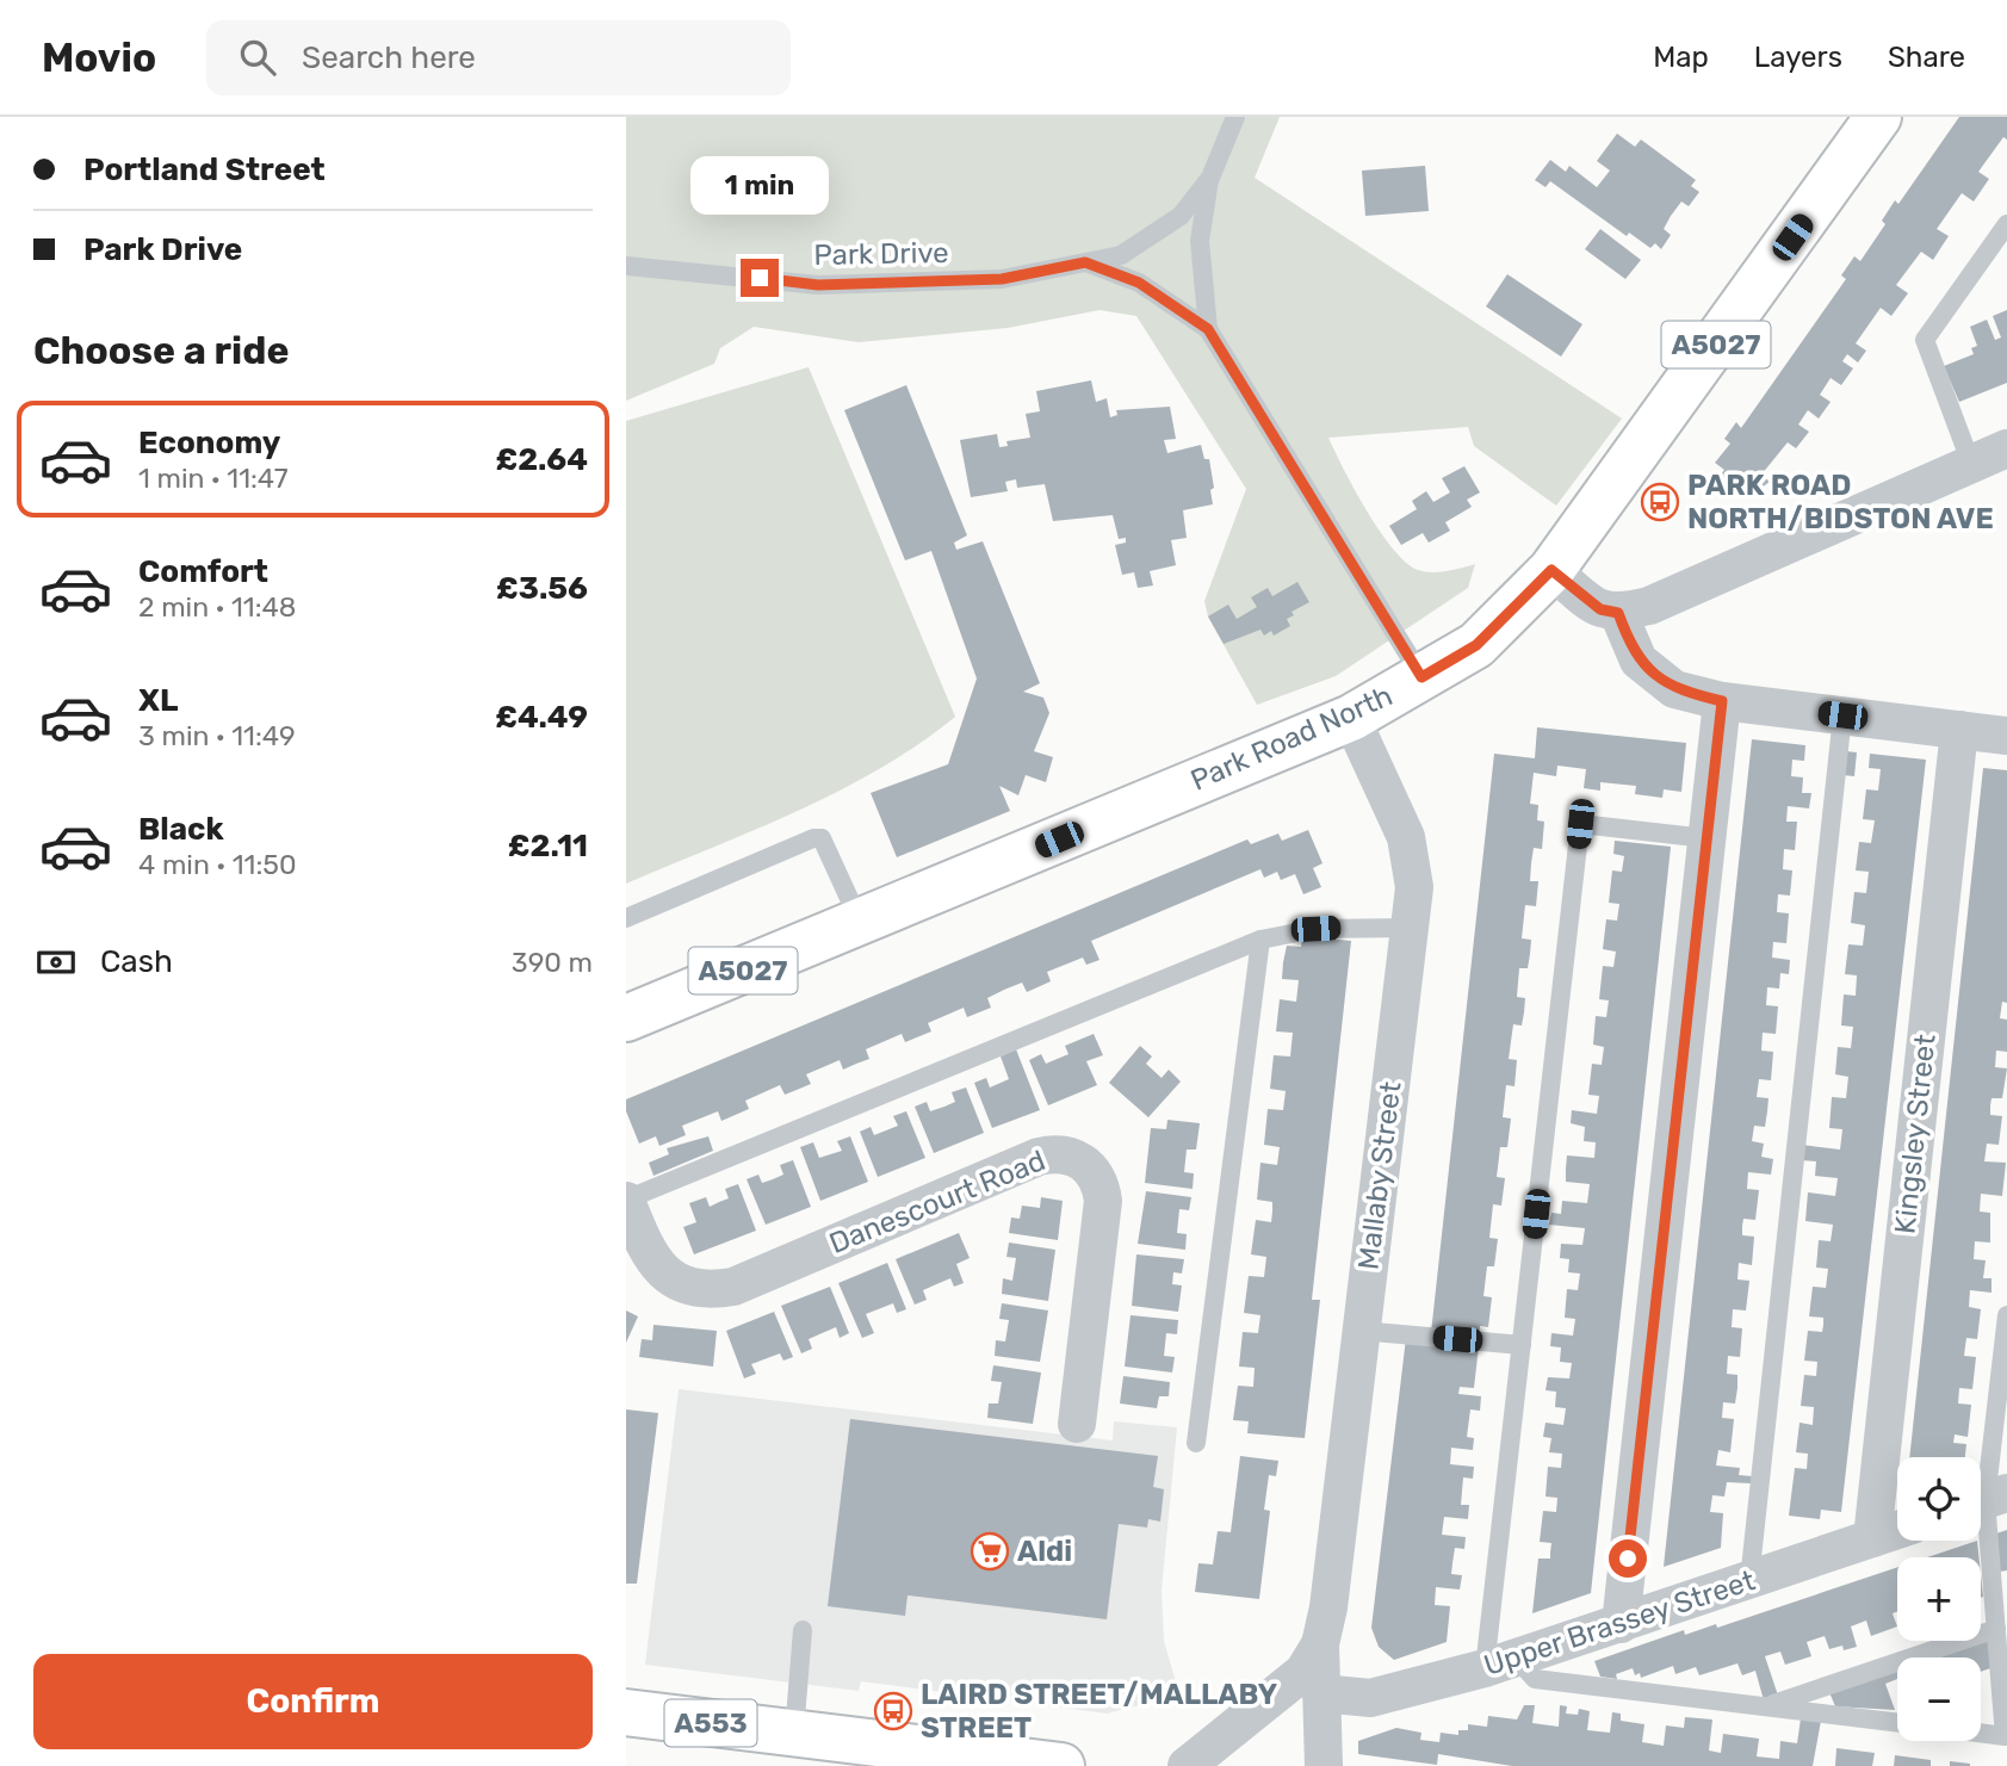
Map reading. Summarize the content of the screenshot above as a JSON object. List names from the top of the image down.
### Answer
{
  "streets": {
    "main road": ["A5027", "Park Road North", "A553"],
    "street": [
      "Kingsley Street",
      "Mallaby Street",
      "Danescourt Road",
      "Upper Brassey Street"
    ],
    "lane": ["Park Drive"]
  },
  "crossings": [
    ["Park Drive", "Park Road North"],
    ["Park Road North", "Mallaby Street"],
    ["Kingsley Street", "Upper Brassey Street"],
    ["Mallaby Street", "Upper Brassey Street"]
  ],
  "places": {
    "bus stop": ["PARK ROAD NORTH/BIDSTON AVE", "LAIRD STREET/MALLABY STREET"],
    "supermarket": ["Aldi"]
  },
  "page": {
    "header": "Movio",
    "search": "Search here",
    "nav": ["Map", "Layers", "Share"],
    "banner": ["Portland Street", "Park Drive"],
    "bubble": "1 min",
    "heading": "Choose a ride",
    "list": [
      {
        "name": "Economy",
        "note": "1 min · 11:47",
        "value": "£2.64"
      },
      {
        "name": "Comfort",
        "note": "2 min · 11:48",
        "value": "£3.56"
      },
      {
        "name": "XL",
        "note": "3 min · 11:49",
        "value": "£4.49"
      },
      {
        "name": "Black",
        "note": "4 min · 11:50",
        "value": "£2.11"
      }
    ],
    "pay": ["Cash", "390 m"],
    "map_buttons": ["+", "−"],
    "buttons": "Confirm"
  }
}
